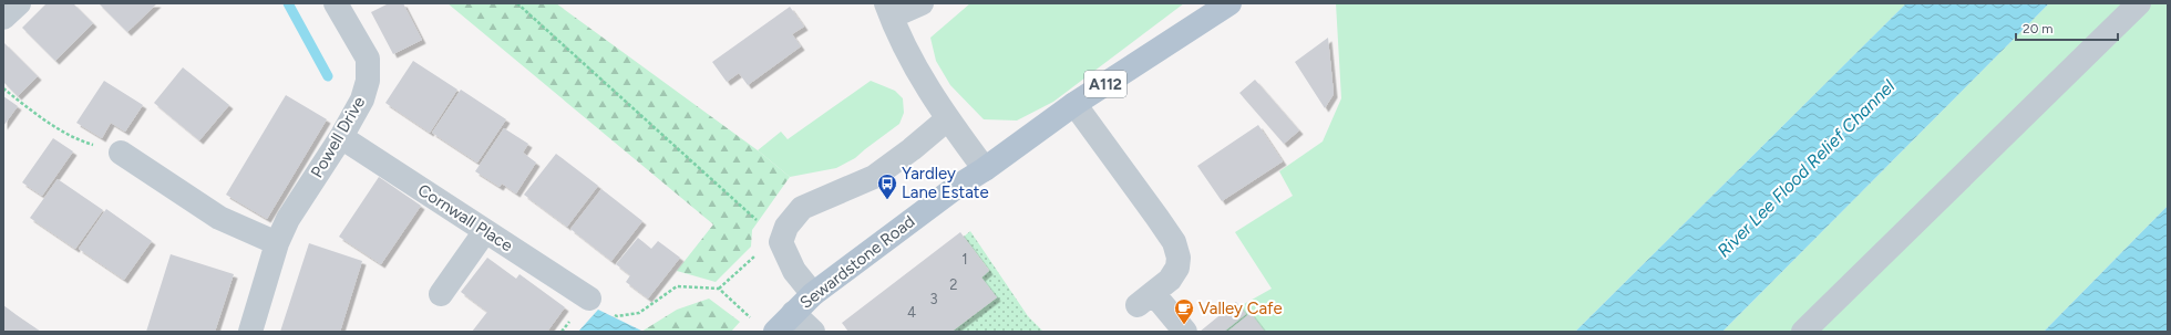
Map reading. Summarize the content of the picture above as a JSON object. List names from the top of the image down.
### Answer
{
  "streets": {
    "main road": ["A112", "Sewardstone Road"],
    "street": ["Powell Drive", "Cornwall Place"]
  },
  "crossings": [
    ["Powell Drive", "Cornwall Place"]
  ],
  "water": ["River Lee Flood Relief Channel"],
  "places": {
    "bus stop": ["Yardley Lane Estate"],
    "cafe": ["Valley Cafe"]
  },
  "house_numbers": [
    "1",
    "2",
    "3",
    "4"
  ],
  "scale_bar": "20 m"
}
